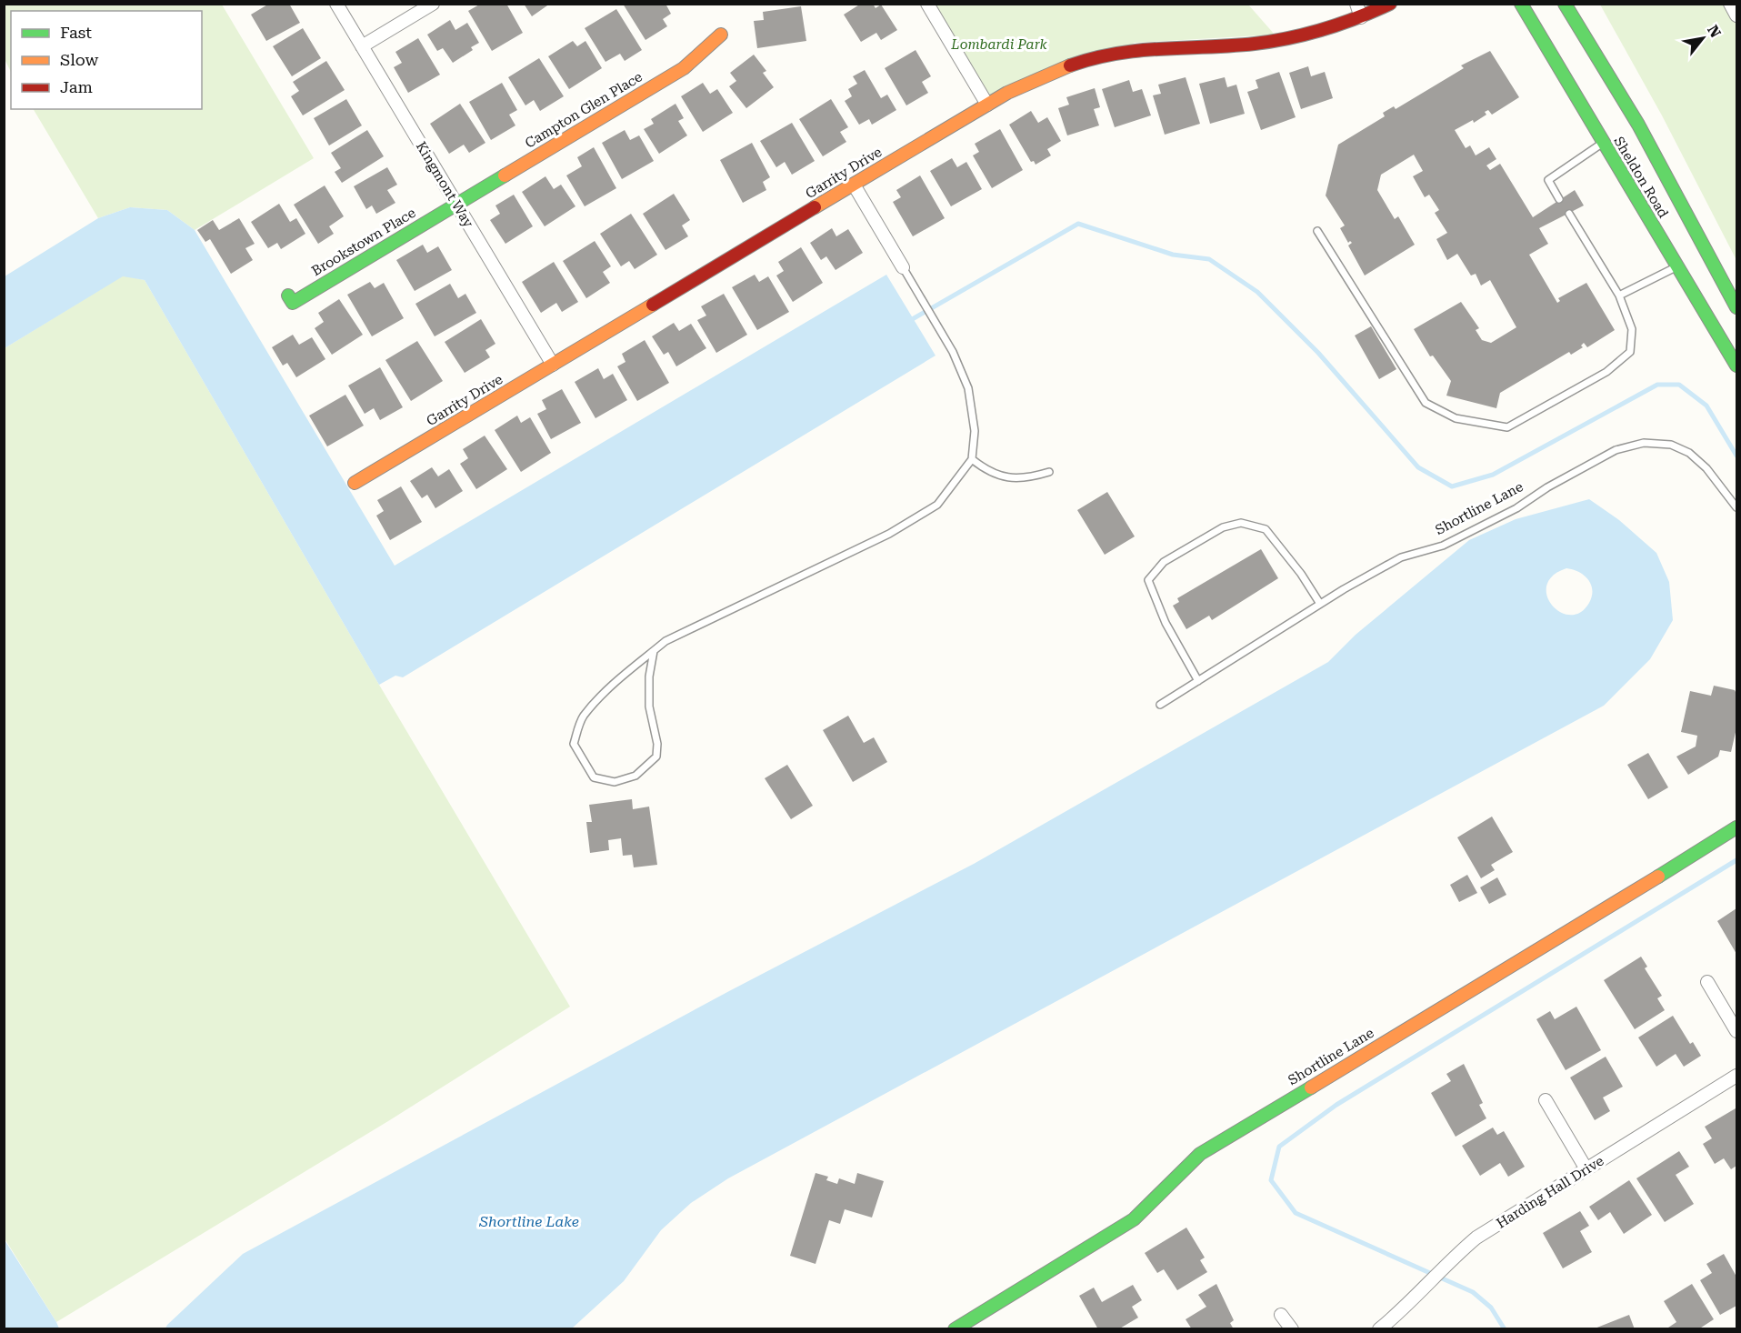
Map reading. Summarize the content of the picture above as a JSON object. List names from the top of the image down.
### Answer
{
  "streets": {
    "street": [
      "Campton Glen Place",
      "Garrity Drive",
      "Sheldon Road",
      "Kingmont Way",
      "Brookstown Place",
      "Shortline Lane",
      "Harding Hall Drive"
    ]
  },
  "crossings": [
    ["Campton Glen Place", "Kingmont Way"],
    ["Campton Glen Place", "Brookstown Place"],
    ["Garrity Drive", "Kingmont Way"],
    ["Kingmont Way", "Brookstown Place"]
  ],
  "water": ["Shortline Lake"],
  "parks": ["Lombardi Park"],
  "legend": ["Fast", "Slow", "Jam"],
  "north": "top right"
}
